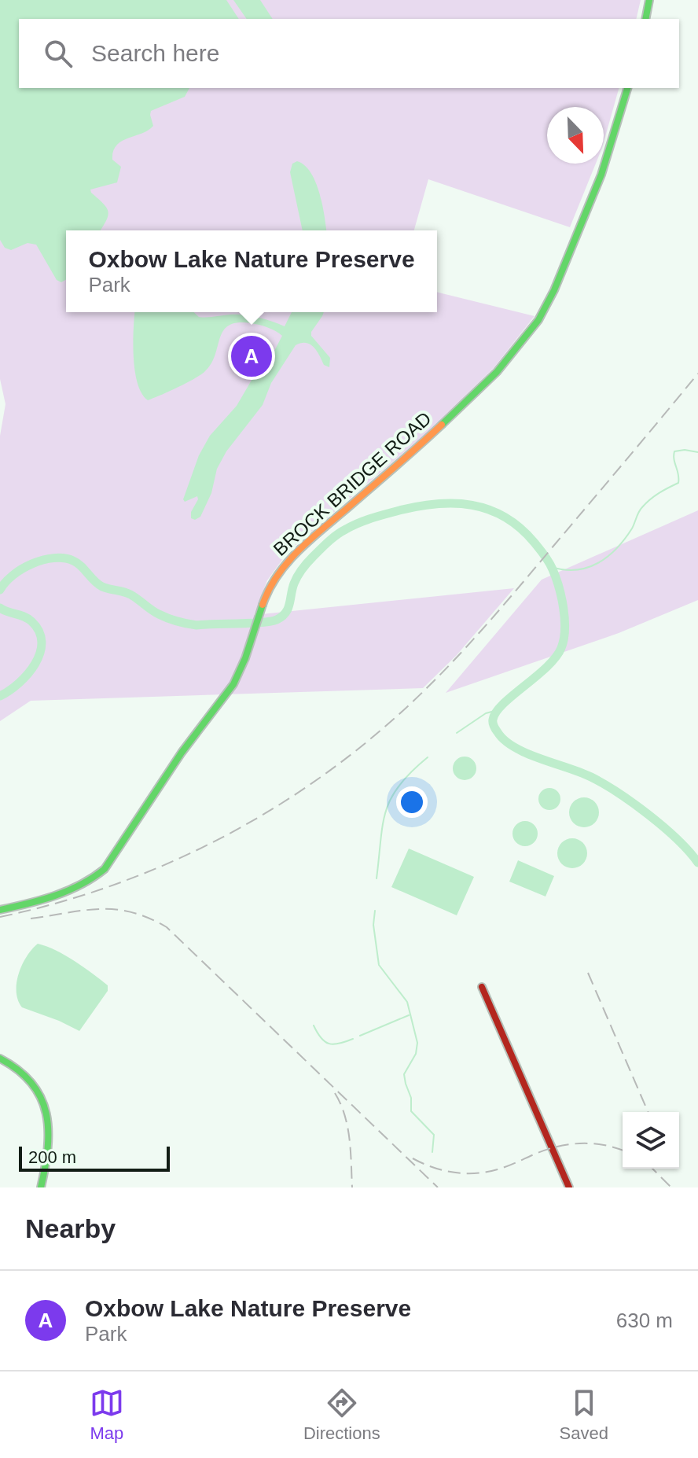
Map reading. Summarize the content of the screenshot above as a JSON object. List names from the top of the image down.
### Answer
{
  "streets": {
    "street": ["BROCK BRIDGE ROAD"]
  },
  "scale_bar": "200 m",
  "north": "bottom right",
  "page": {
    "search": "Search here",
    "popup": ["Oxbow Lake Nature Preserve", "Park"],
    "pins": "A",
    "scale": "200 m",
    "heading": "Nearby",
    "list": [
      {
        "mark": "A",
        "name": "Oxbow Lake Nature Preserve",
        "note": "Park",
        "value": "630 m"
      }
    ],
    "nav": ["Map", "Directions", "Saved"]
  }
}
